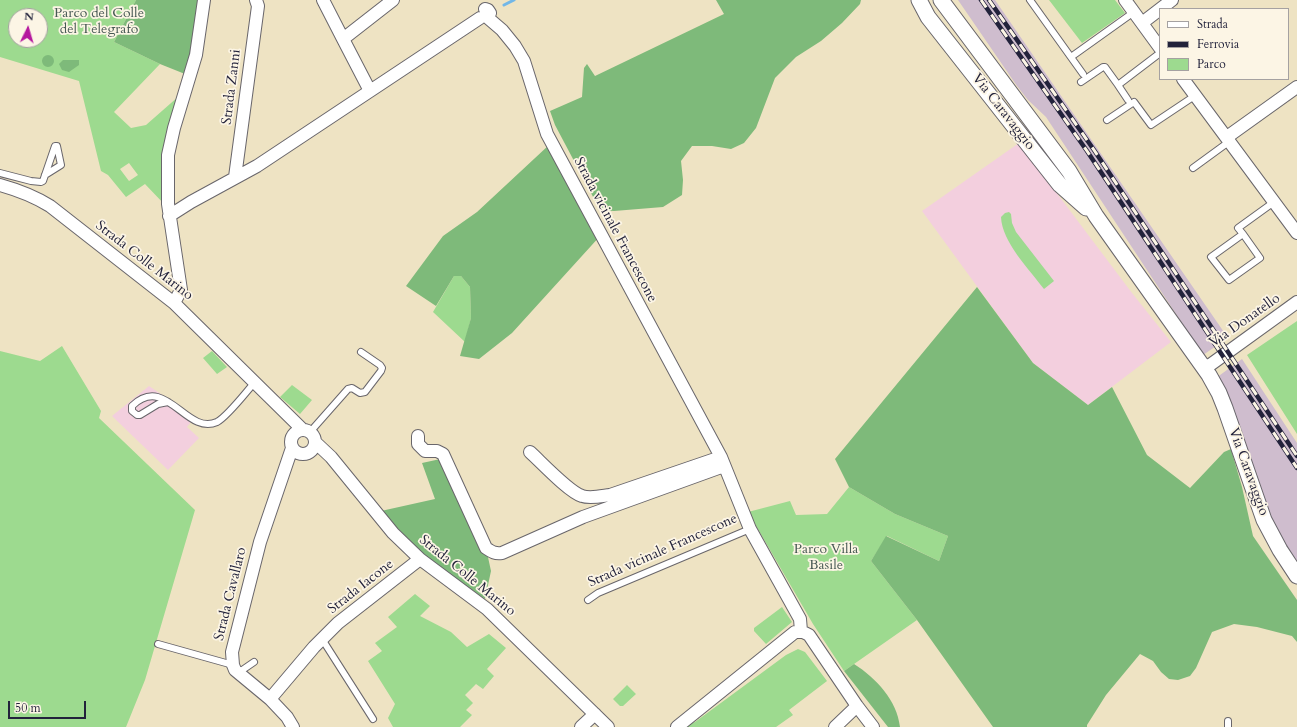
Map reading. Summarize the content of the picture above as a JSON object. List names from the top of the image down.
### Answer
{
  "streets": {
    "street": [
      "Strada Zanni",
      "Via Caravaggio",
      "Strada vicinale Francescone",
      "Strada Colle Marino",
      "Via Donatello",
      "Strada Iacone",
      "Strada Cavallaro"
    ]
  },
  "crossings": [
    ["Via Caravaggio", "Via Donatello"],
    ["Strada Colle Marino", "Strada Iacone"],
    ["Strada Colle Marino", "Strada Cavallaro"]
  ],
  "parks": ["Parco del Colle del Telegrafo", "Parco Villa Basile"],
  "legend": ["Strada", "Ferrovia", "Parco"],
  "scale_bar": "50 m",
  "north": "top"
}
